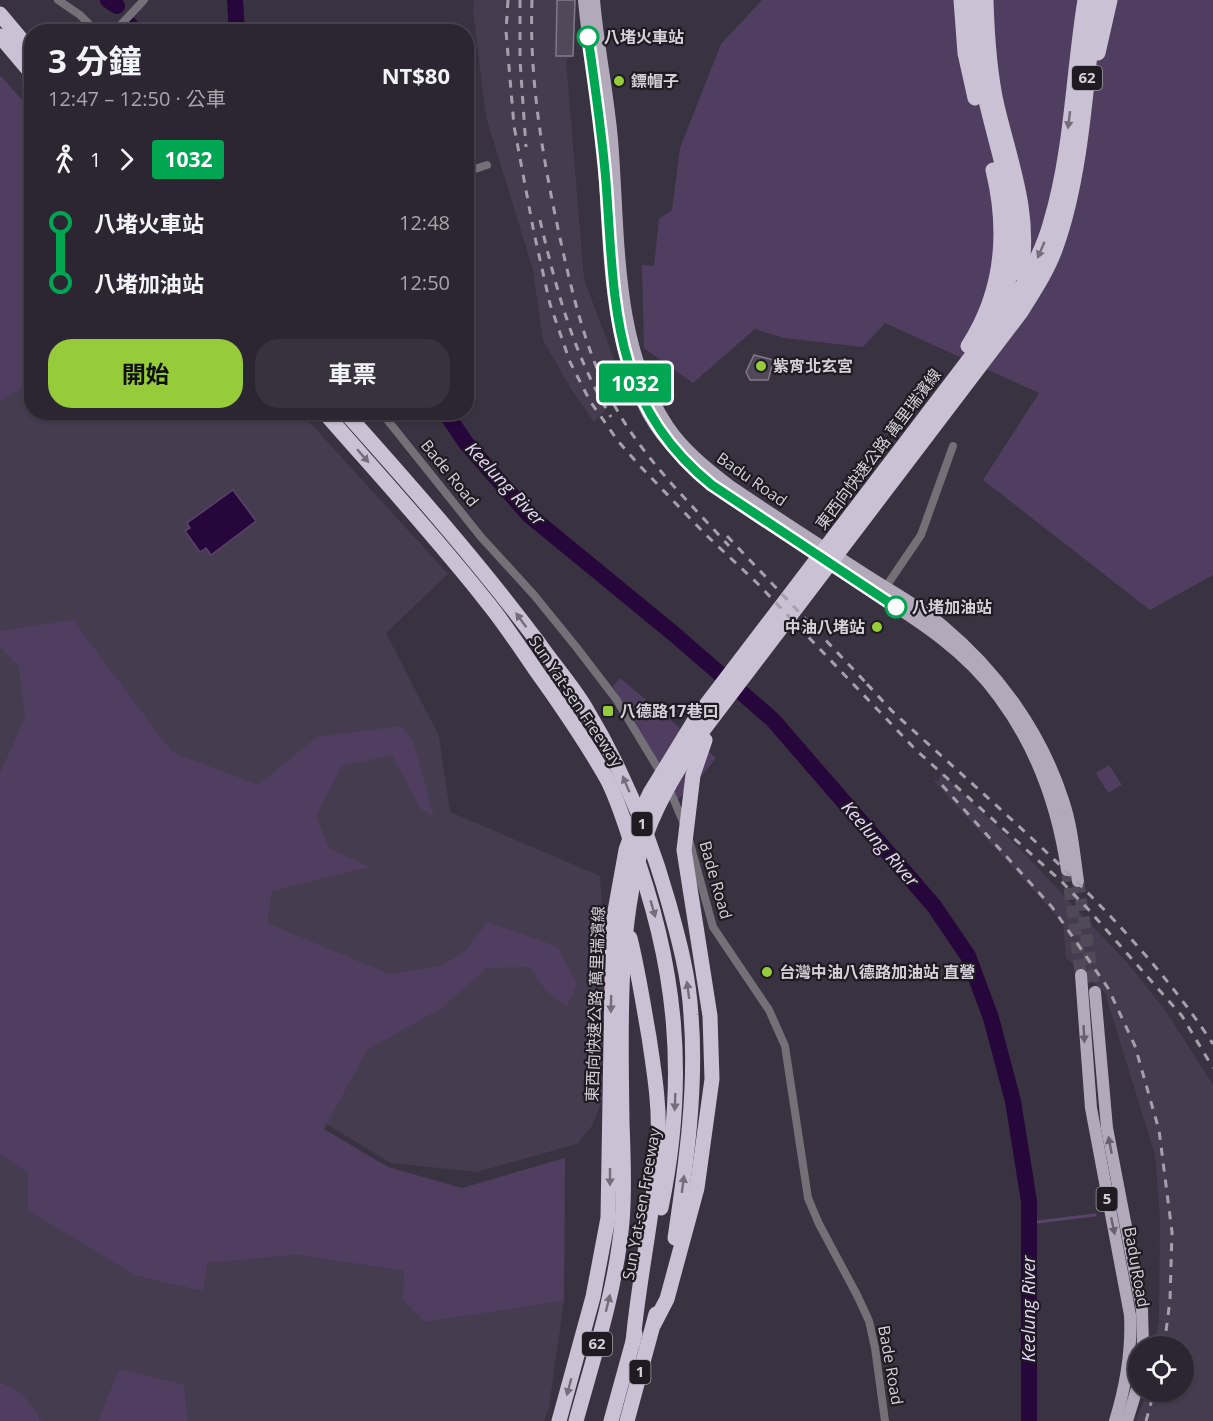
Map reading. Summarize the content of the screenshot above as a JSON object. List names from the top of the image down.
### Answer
{
  "streets": {
    "highway": [
      "62",
      "東西向快速公路 萬里瑞濱線",
      "Sun Yat-sen Freeway",
      "1"
    ],
    "main road": ["Badu Road", "5"],
    "street": ["Bade Road"]
  },
  "water": ["Keelung River"],
  "places": {
    "other": [
      "八堵火車站",
      "鏢帽子",
      "紫宵北玄宮",
      "八堵加油站",
      "中油八堵站",
      "台灣中油八德路加油站 直營"
    ],
    "transit": ["八德路17巷口"]
  },
  "lines": ["bus line 1032"],
  "page": {
    "on_map": "1032",
    "heading": ["3 分鐘", "12:47 – 12:50 · 公車", "NT$80"],
    "legs": ["1", "1032"],
    "list": [
      {
        "name": "八堵火車站",
        "value": "12:48"
      },
      {
        "name": "八堵加油站",
        "value": "12:50"
      }
    ],
    "buttons": ["開始", "車票"]
  }
}
